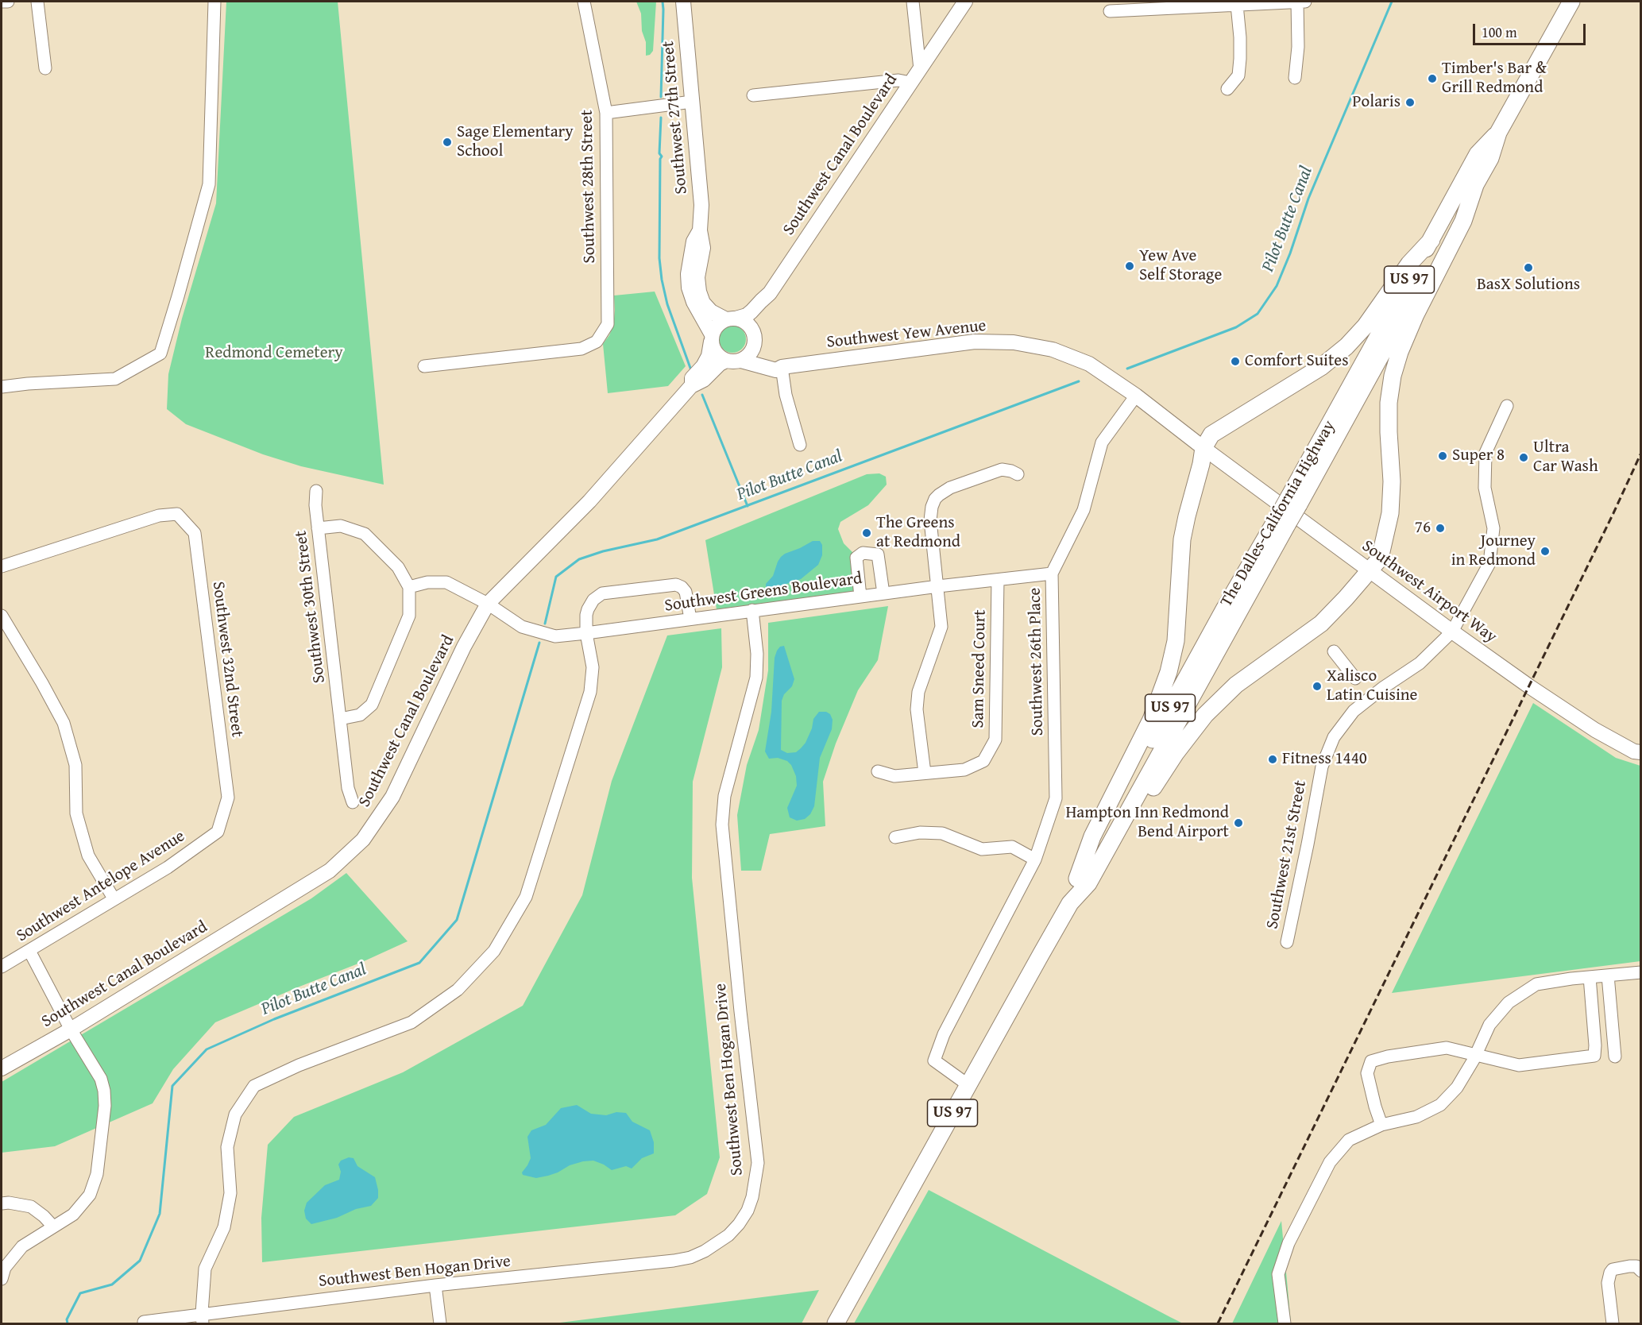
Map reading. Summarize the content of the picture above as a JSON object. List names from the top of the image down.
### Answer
{
  "streets": {
    "highway": ["US 97", "The Dalles-California Highway"],
    "main road": [
      "Southwest 27th Street",
      "Southwest Canal Boulevard",
      "Southwest Yew Avenue",
      "Southwest Airport Way"
    ],
    "street": [
      "Southwest 28th Street",
      "Southwest Greens Boulevard",
      "Southwest 30th Street",
      "Southwest 32nd Street",
      "Southwest 26th Place",
      "Sam Sneed Court",
      "Southwest 21st Street",
      "Southwest Antelope Avenue",
      "Southwest Ben Hogan Drive"
    ]
  },
  "crossings": [
    ["Southwest 27th Street", "Southwest Canal Boulevard"],
    ["Southwest 27th Street", "Southwest Yew Avenue"],
    ["Southwest Canal Boulevard", "Southwest Yew Avenue"],
    ["Southwest Canal Boulevard", "Southwest Greens Boulevard"],
    ["Southwest Yew Avenue", "Southwest Airport Way"],
    ["Southwest Yew Avenue", "Southwest 26th Place"],
    ["The Dalles-California Highway", "Southwest 26th Place"],
    ["Southwest Airport Way", "Southwest 21st Street"],
    ["Southwest Greens Boulevard", "Southwest 26th Place"],
    ["Southwest Greens Boulevard", "Sam Sneed Court"],
    ["Southwest Greens Boulevard", "Southwest Ben Hogan Drive"],
    ["Southwest 32nd Street", "Southwest Antelope Avenue"]
  ],
  "water": ["Pilot Butte Canal"],
  "parks": ["Redmond Cemetery"],
  "places": [
    "Timber's Bar & Grill Redmond",
    "Polaris",
    "Sage Elementary School",
    "Yew Ave Self Storage",
    "BasX Solutions",
    "Comfort Suites",
    "Super 8",
    "Ultra Car Wash",
    "76",
    "The Greens at Redmond",
    "Journey in Redmond",
    "Xalisco Latin Cuisine",
    "Fitness 1440",
    "Hampton Inn Redmond Bend Airport"
  ],
  "scale_bar": "100 m"
}
